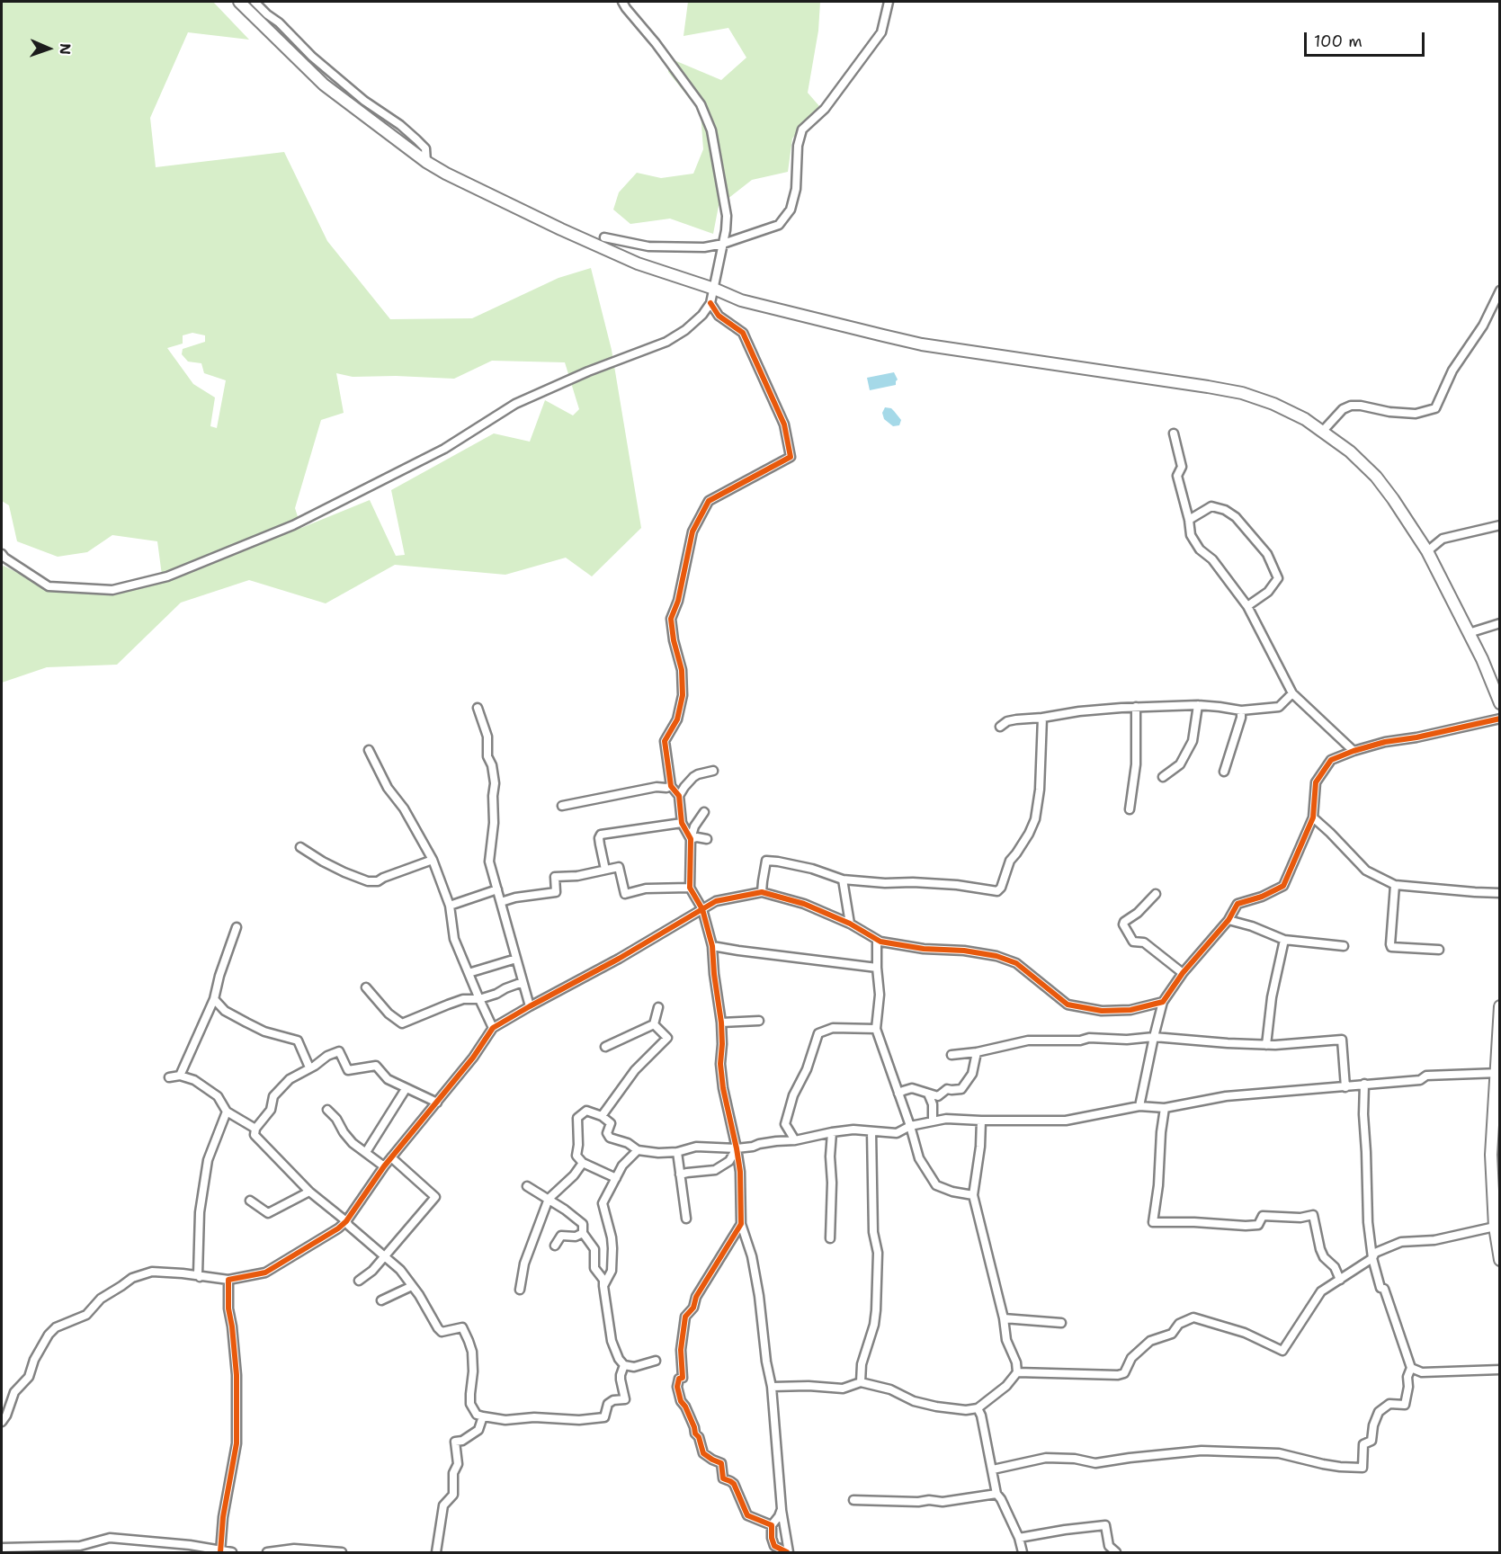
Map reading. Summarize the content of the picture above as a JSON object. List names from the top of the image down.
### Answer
{
  "scale_bar": "100 m",
  "north": "right"
}
